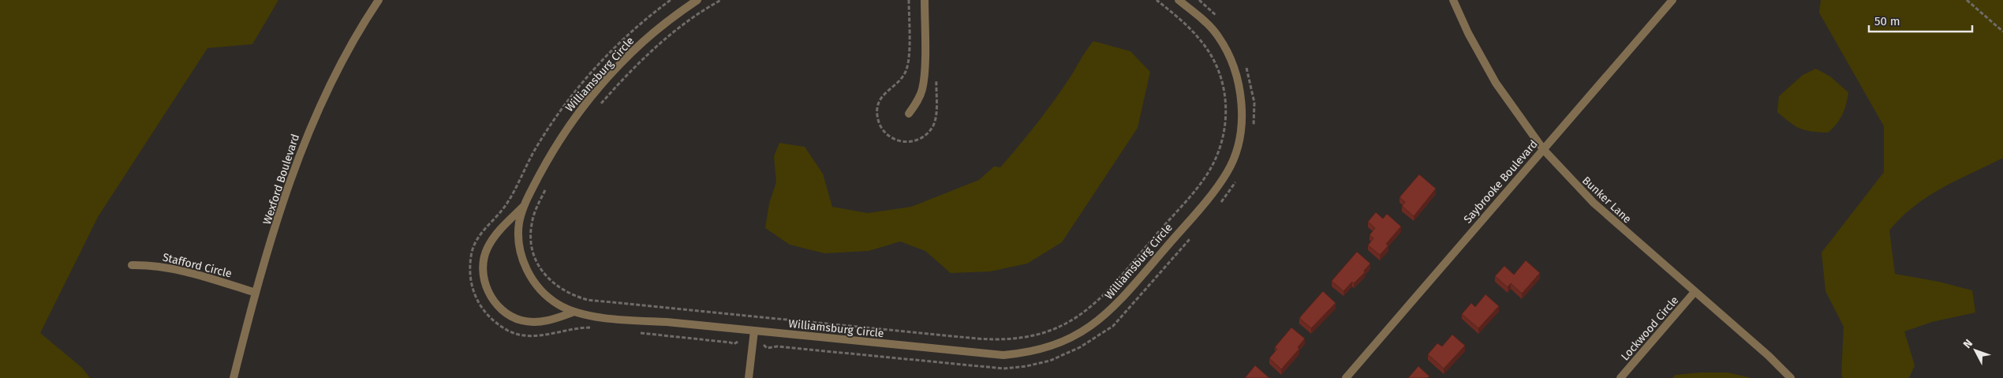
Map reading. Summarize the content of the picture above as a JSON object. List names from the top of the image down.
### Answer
{
  "streets": {
    "street": [
      "Williamsburg Circle",
      "Wexford Boulevard",
      "Saybrooke Boulevard",
      "Bunker Lane",
      "Stafford Circle",
      "Lockwood Circle"
    ]
  },
  "crossings": [
    ["Wexford Boulevard", "Stafford Circle"],
    ["Saybrooke Boulevard", "Bunker Lane"],
    ["Bunker Lane", "Lockwood Circle"]
  ],
  "scale_bar": "50 m",
  "north": "top left"
}
